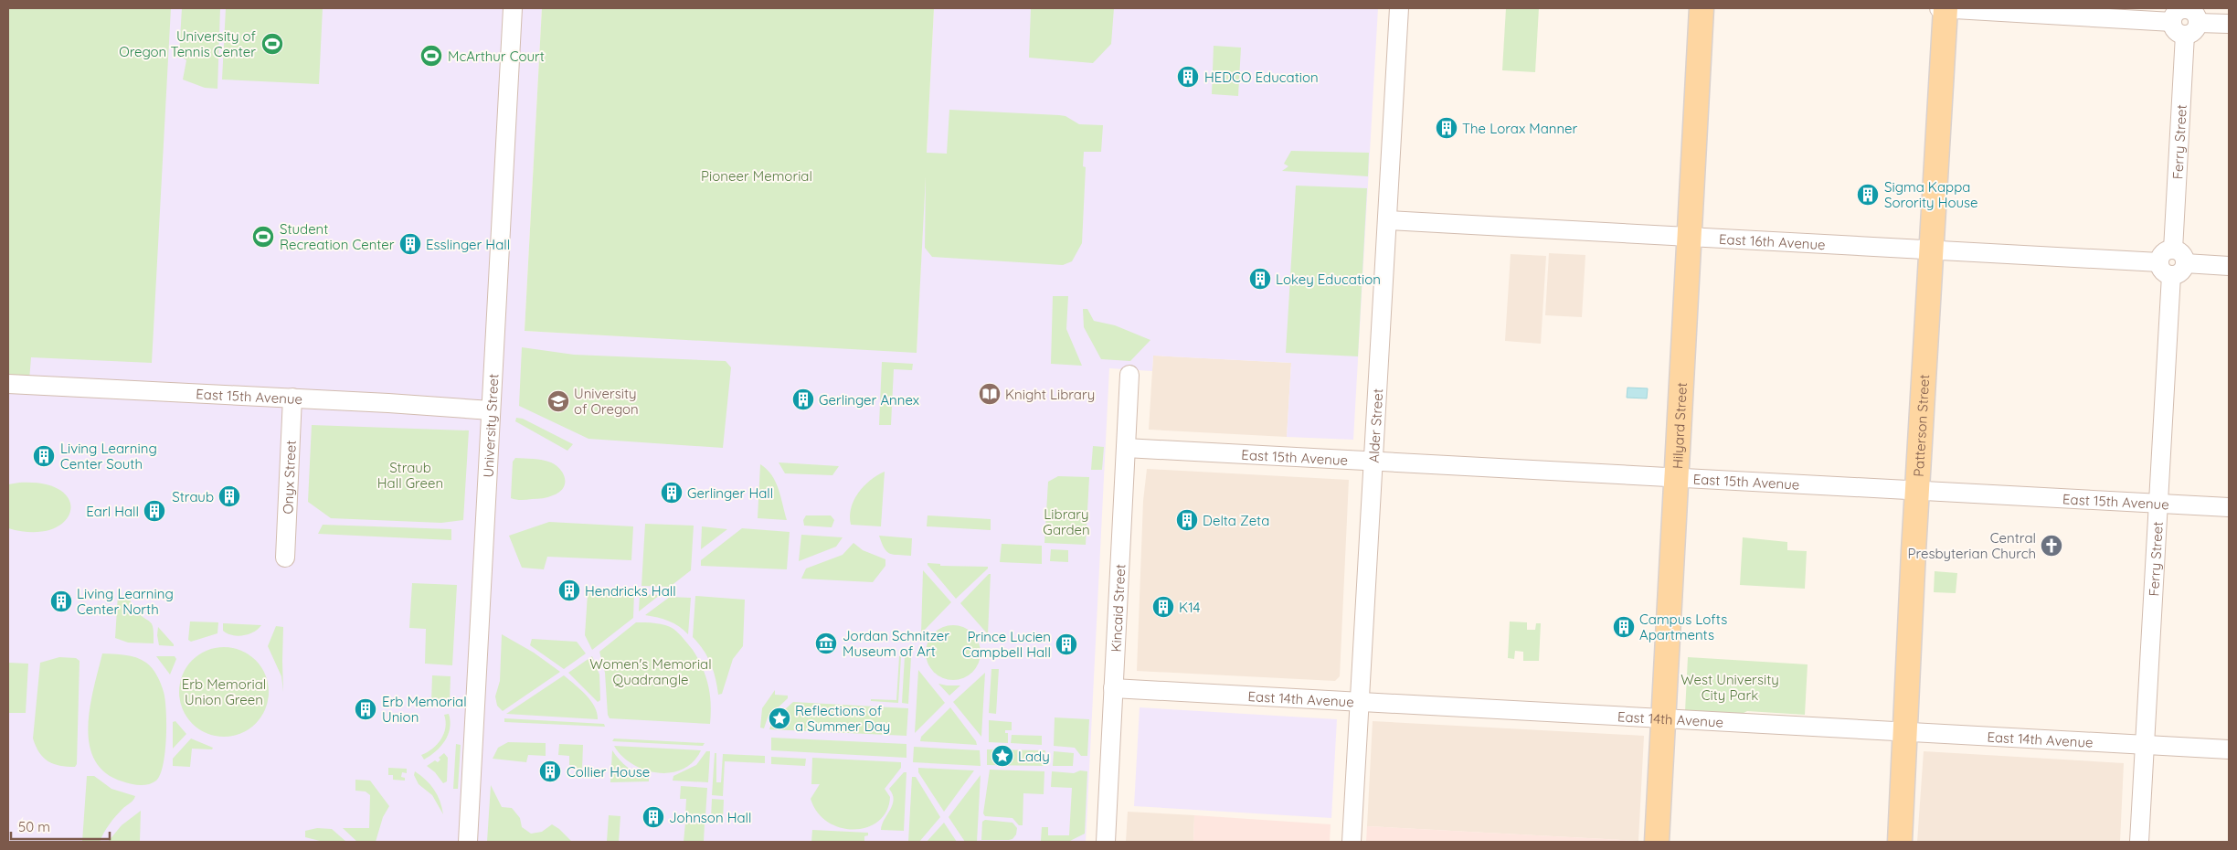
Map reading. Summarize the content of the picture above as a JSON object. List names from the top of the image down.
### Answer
{
  "streets": {
    "main road": ["Hilyard Street", "Patterson Street"],
    "street": [
      "Ferry Street",
      "East 16th Avenue",
      "East 15th Avenue",
      "University Street",
      "Alder Street",
      "Onyx Street",
      "Kincaid Street",
      "East 14th Avenue"
    ]
  },
  "crossings": [
    ["Ferry Street", "East 16th Avenue"],
    ["Ferry Street", "East 15th Avenue"],
    ["Ferry Street", "East 14th Avenue"],
    ["East 16th Avenue", "Alder Street"],
    ["East 16th Avenue", "Hilyard Street"],
    ["East 16th Avenue", "Patterson Street"],
    ["East 15th Avenue", "University Street"],
    ["East 15th Avenue", "Alder Street"],
    ["East 15th Avenue", "Hilyard Street"],
    ["East 15th Avenue", "Patterson Street"],
    ["East 15th Avenue", "Onyx Street"],
    ["East 15th Avenue", "Kincaid Street"],
    ["Alder Street", "East 14th Avenue"],
    ["Hilyard Street", "East 14th Avenue"],
    ["Patterson Street", "East 14th Avenue"],
    ["Kincaid Street", "East 14th Avenue"]
  ],
  "parks": [
    "Pioneer Memorial",
    "Straub Hall Green",
    "Library Garden",
    "Women's Memorial Quadrangle",
    "West University City Park",
    "Erb Memorial Union Green"
  ],
  "places": {
    "sports": ["University of Oregon Tennis Center", "McArthur Court", "Student Recreation Center"],
    "building": [
      "HEDCO Education",
      "The Lorax Manner",
      "Sigma Kappa Sorority House",
      "Esslinger Hall",
      "Lokey Education",
      "Gerlinger Annex",
      "Living Learning Center South",
      "Gerlinger Hall",
      "Straub",
      "Earl Hall",
      "Delta Zeta",
      "Hendricks Hall",
      "Living Learning Center North",
      "K14",
      "Campus Lofts Apartments",
      "Prince Lucien Campbell Hall",
      "Erb Memorial Union",
      "Collier House",
      "Johnson Hall"
    ],
    "library": ["Knight Library"],
    "school or university": ["University of Oregon"],
    "church": ["Central Presbyterian Church"],
    "museum": ["Jordan Schnitzer Museum of Art"],
    "place": ["Reflections of a Summer Day", "Lady"]
  },
  "scale_bar": "50 m"
}
